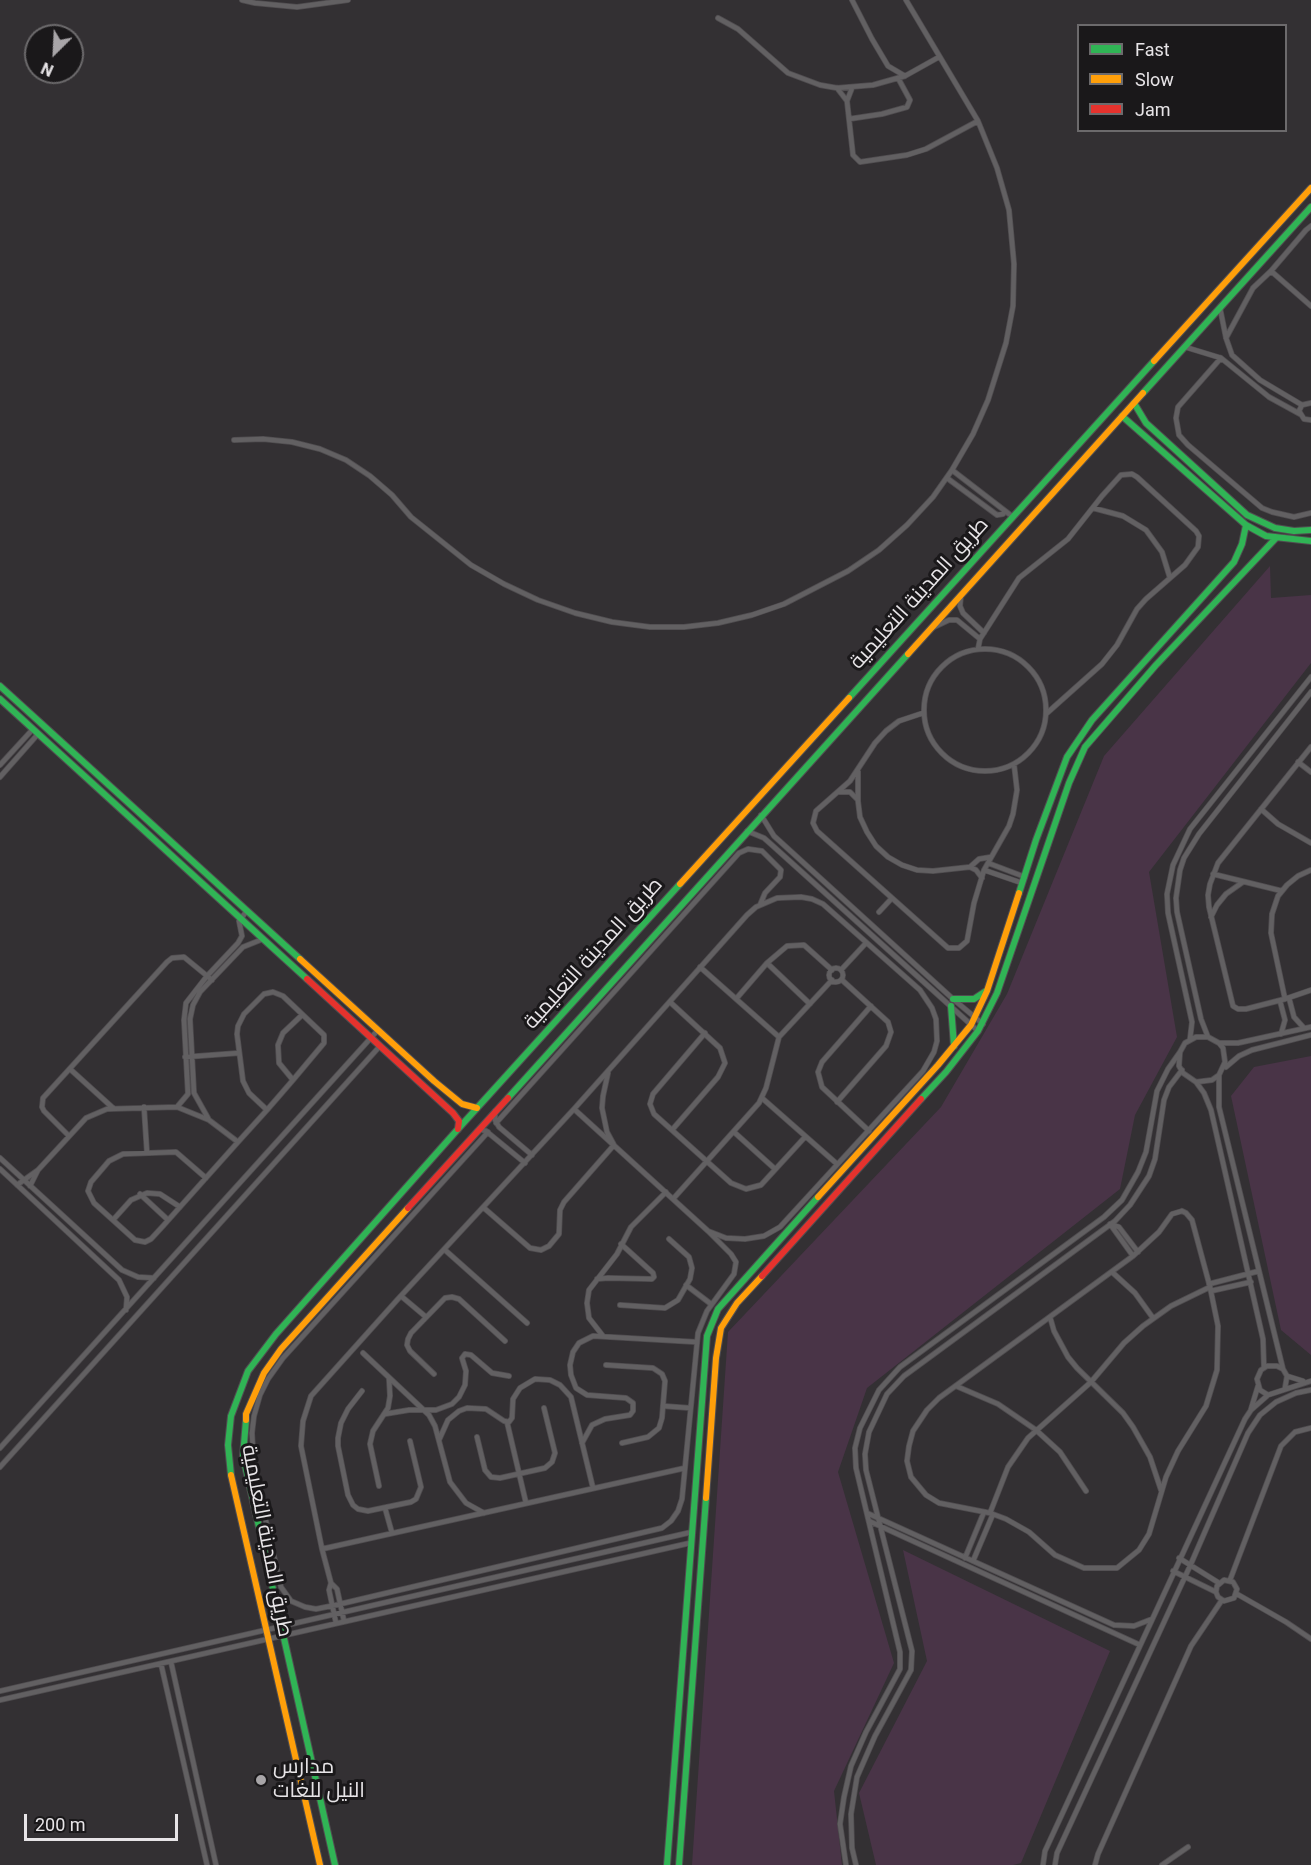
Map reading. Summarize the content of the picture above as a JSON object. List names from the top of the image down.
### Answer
{
  "streets": {
    "street": ["طريق المدينة التعليمية"]
  },
  "places": ["مدارس النيل للغات"],
  "legend": ["Fast", "Slow", "Jam"],
  "scale_bar": "200 m",
  "north": "bottom left"
}
